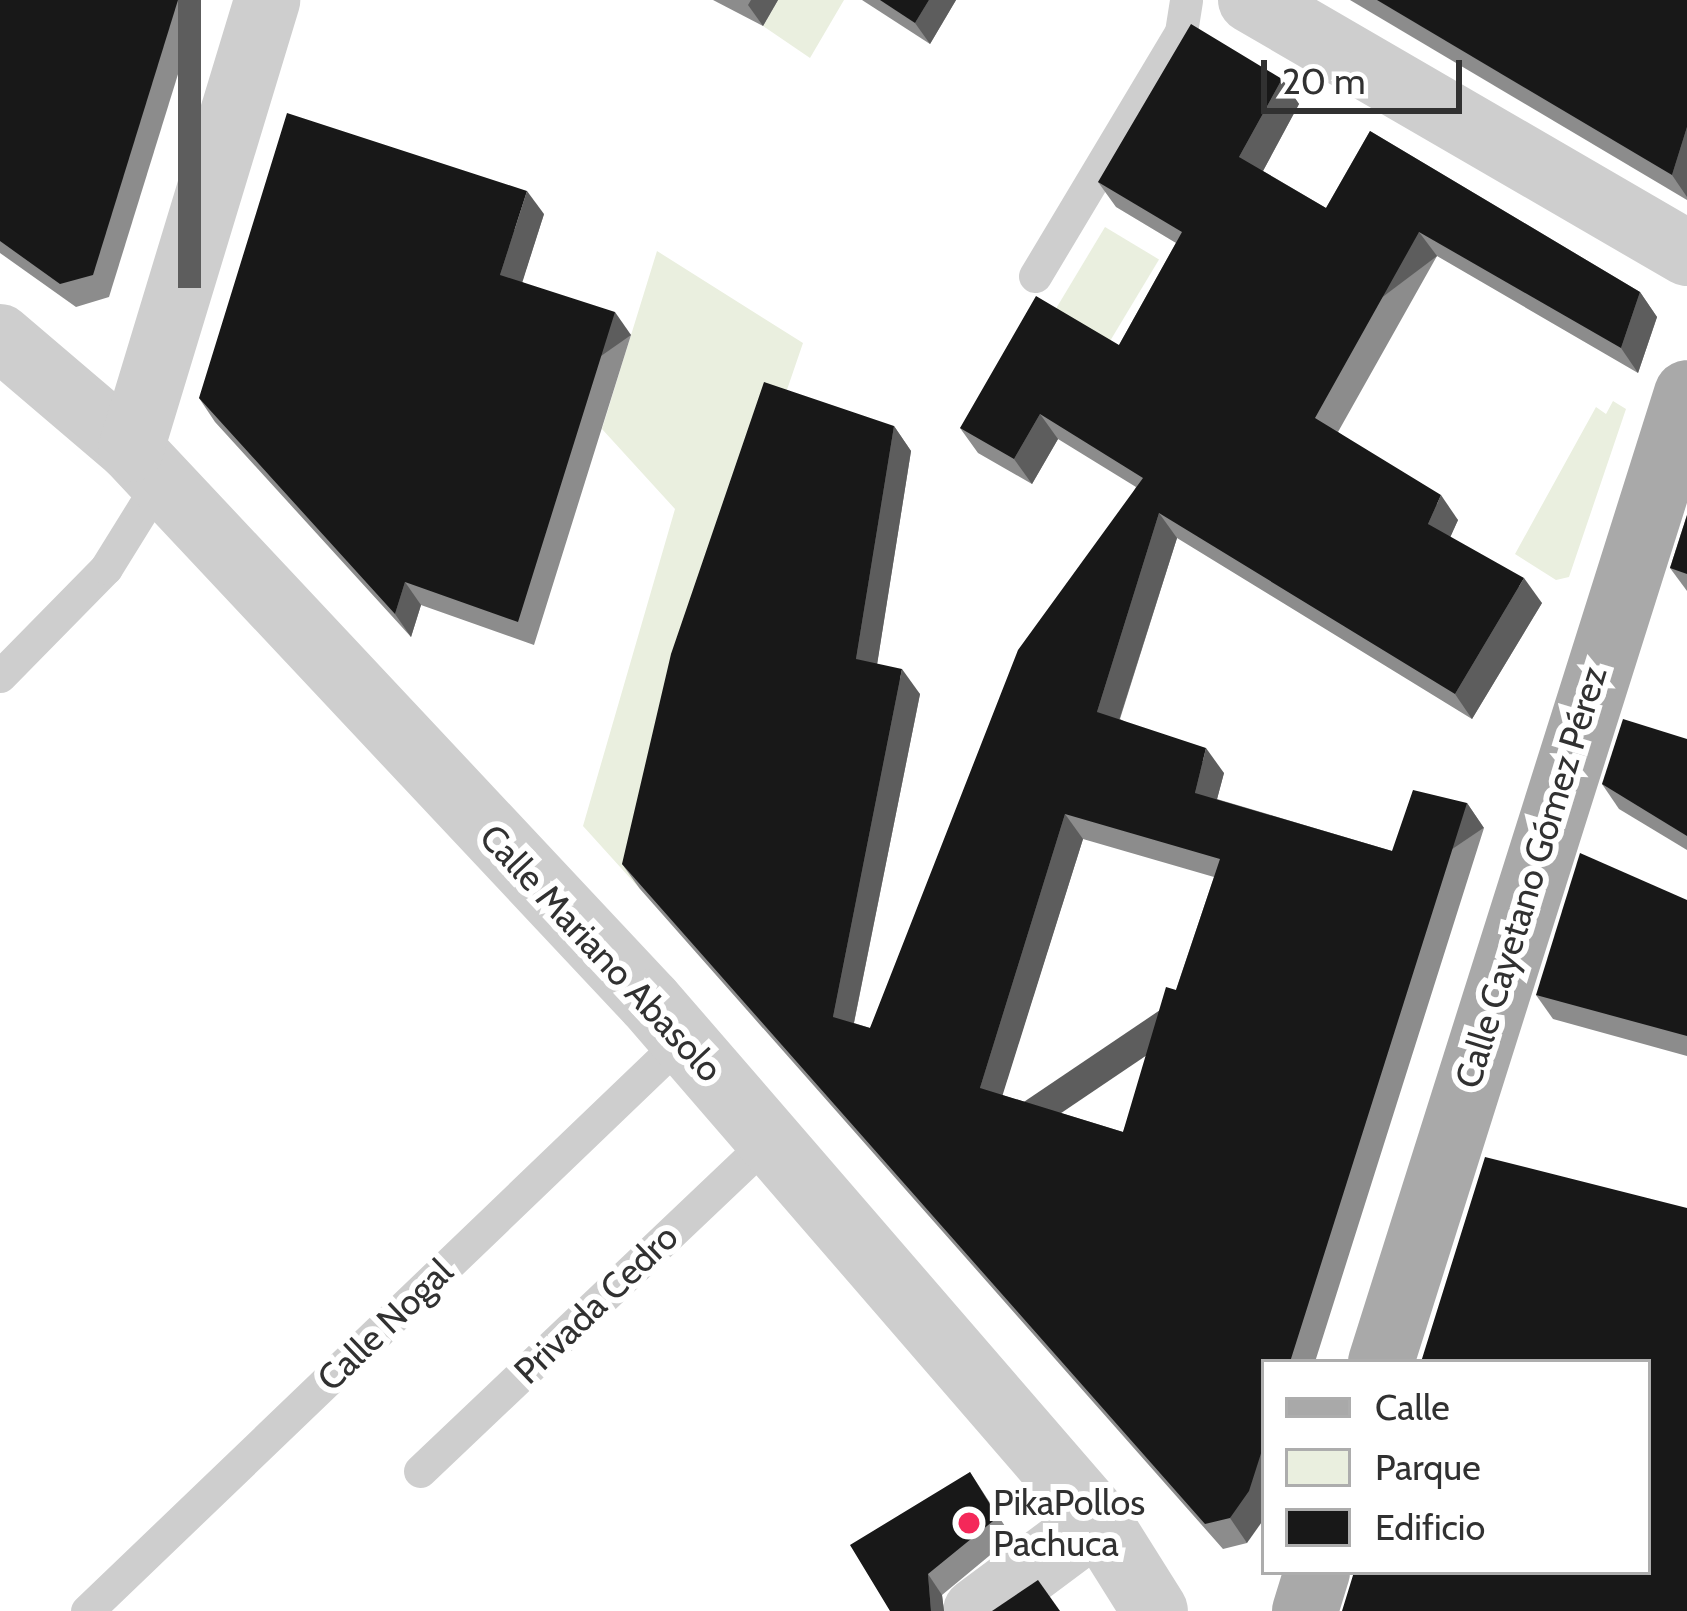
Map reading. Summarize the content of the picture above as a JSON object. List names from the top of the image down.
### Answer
{
  "streets": {
    "main road": ["Calle Cayetano Gómez Pérez"],
    "street": ["Calle Mariano Abasolo"],
    "lane": ["Privada Cedro", "Calle Nogal"]
  },
  "crossings": [
    ["Calle Mariano Abasolo", "Privada Cedro"],
    ["Calle Mariano Abasolo", "Calle Nogal"]
  ],
  "places": ["PikaPollos Pachuca"],
  "legend": ["Calle", "Parque", "Edificio"],
  "scale_bar": "20 m"
}
